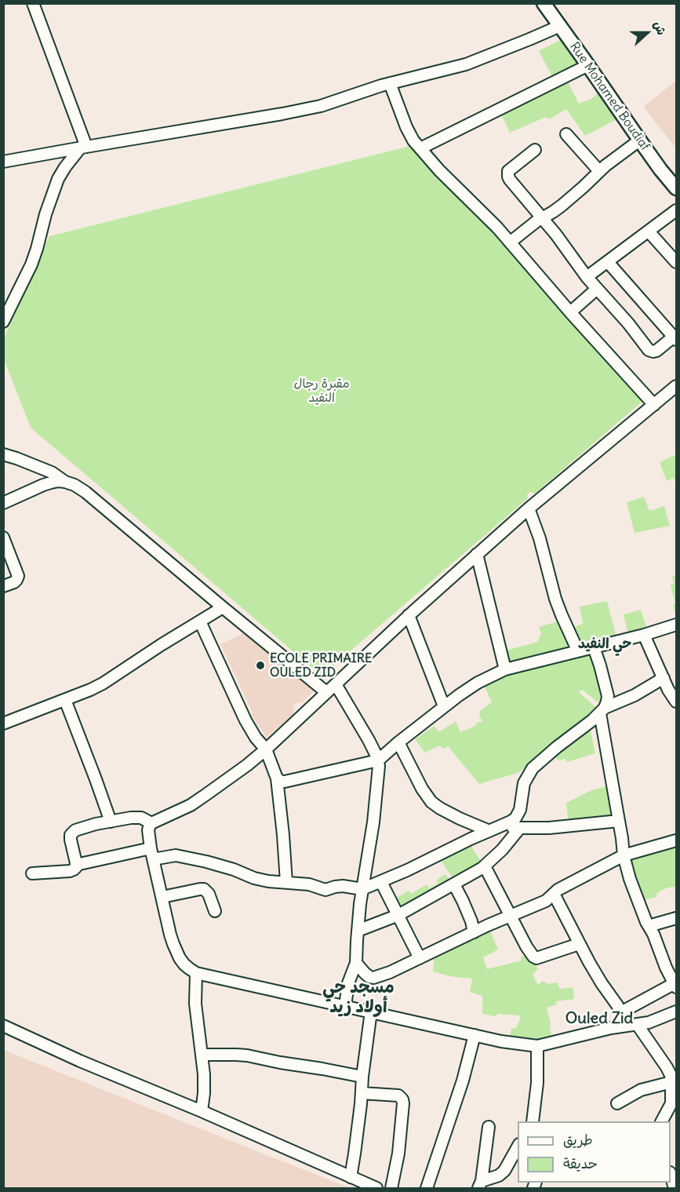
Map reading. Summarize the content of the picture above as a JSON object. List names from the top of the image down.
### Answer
{
  "streets": {
    "main road": ["Rue Mohamed Boudiaf"]
  },
  "districts": ["حي النفيد", "مسجد حي أولاد زيد", "Ouled Zid"],
  "parks": ["مقبرة رجال النفيد"],
  "places": ["ECOLE PRIMAIRE OULED ZID"],
  "legend": ["طريق", "حديقة"],
  "north": "right"
}
